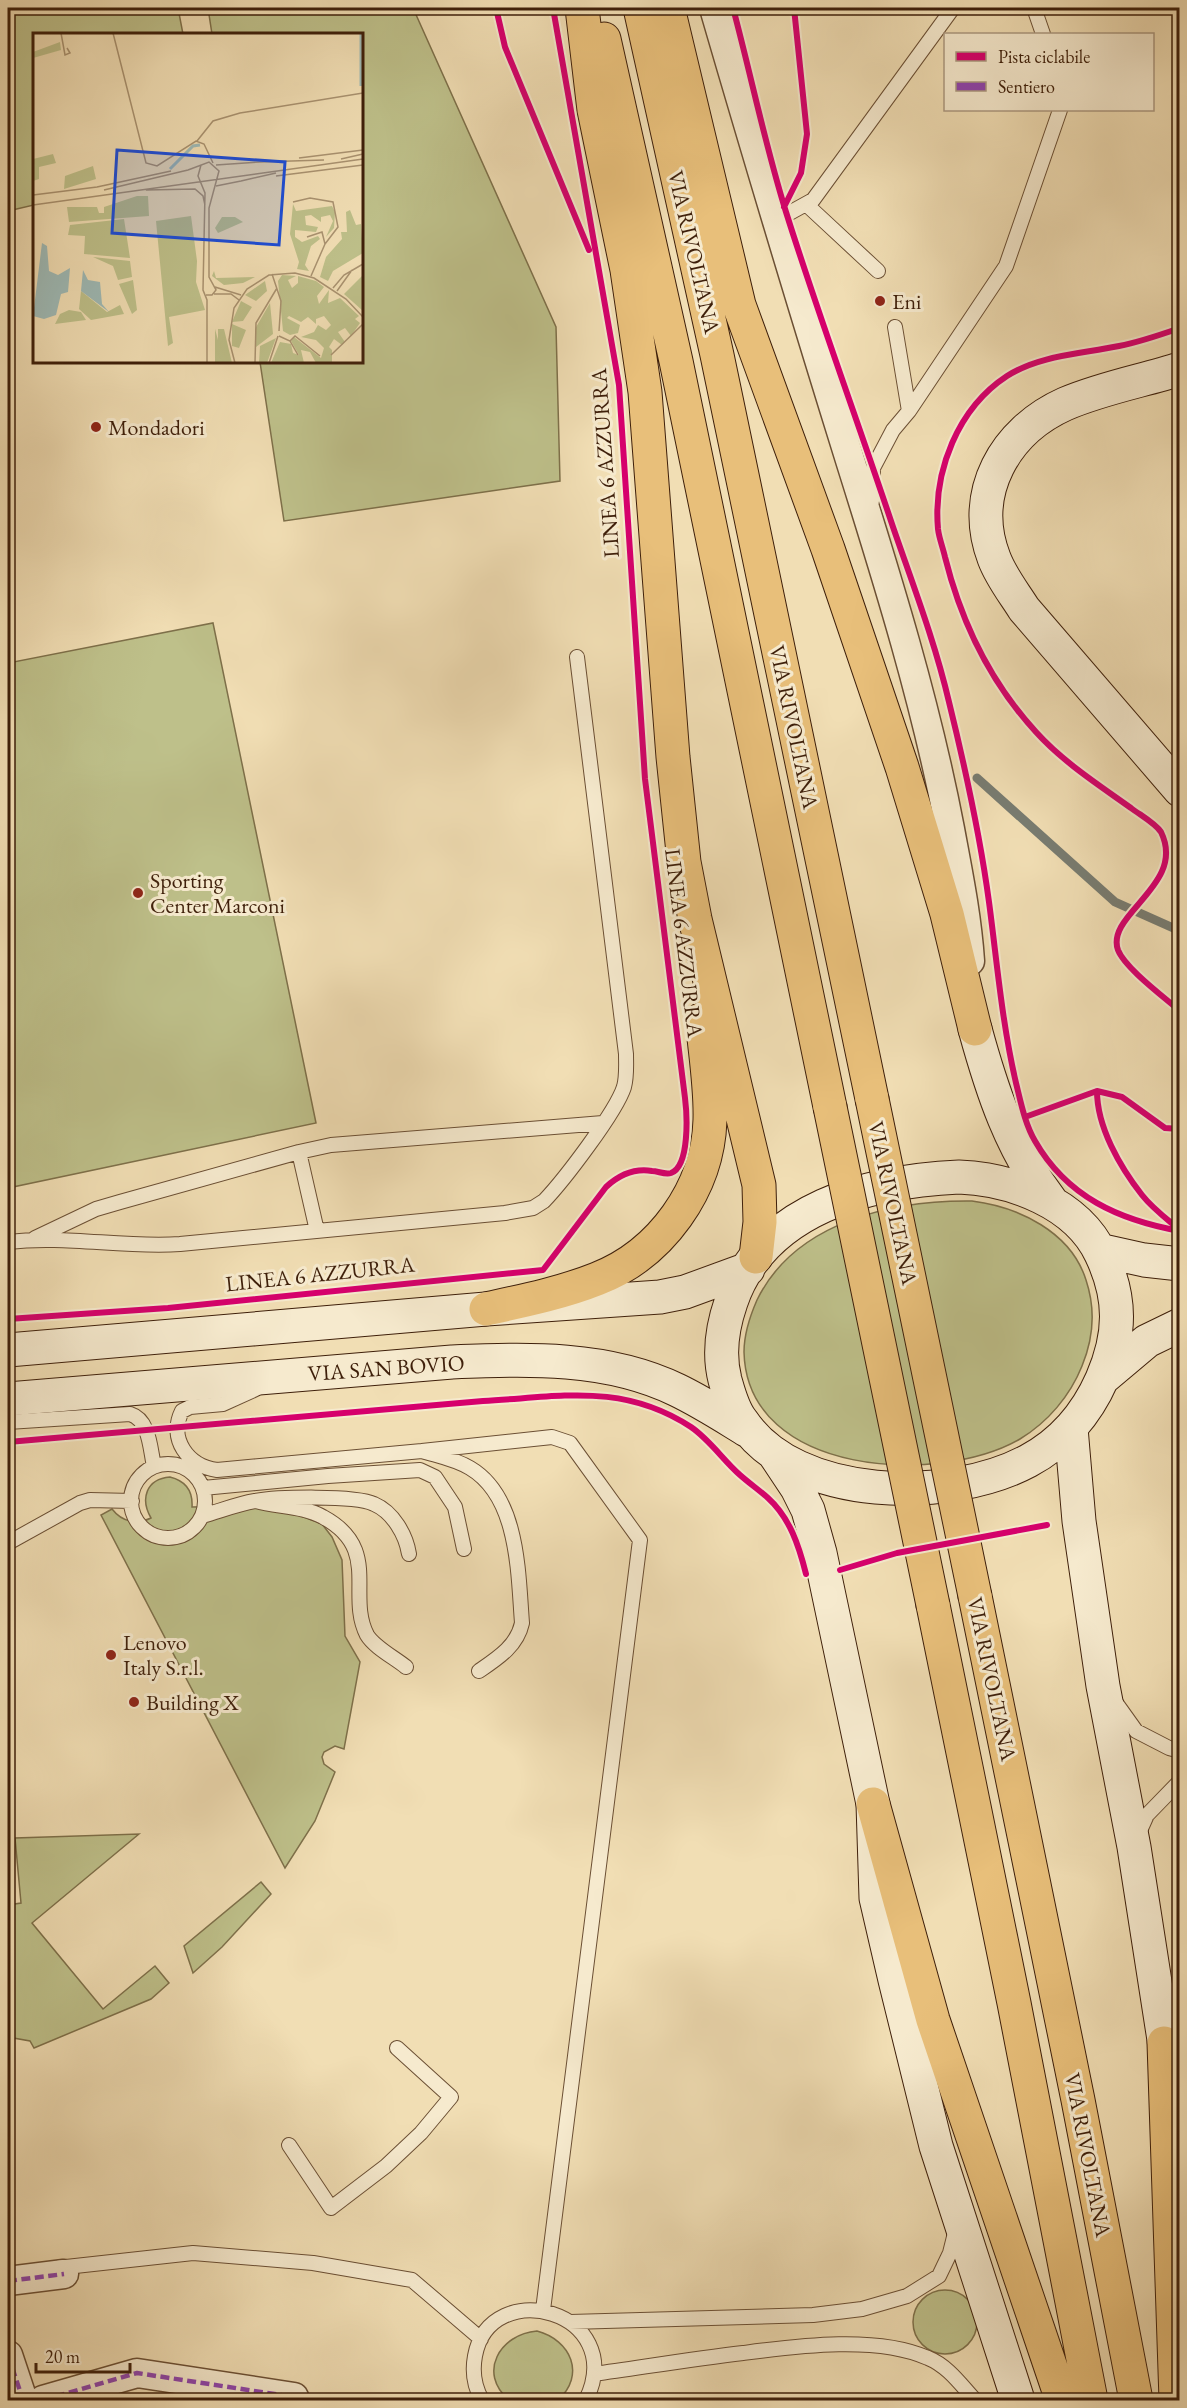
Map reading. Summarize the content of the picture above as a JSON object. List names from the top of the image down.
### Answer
{
  "streets": {
    "highway": ["VIA RIVOLTANA"],
    "main road": ["VIA SAN BOVIO"],
    "cycle path": ["LINEA 6 AZZURRA"]
  },
  "places": [
    "Eni",
    "Mondadori",
    "Sporting Center Marconi",
    "Lenovo Italy S.r.l.",
    "Building X"
  ],
  "legend": ["Pista ciclabile", "Sentiero"],
  "scale_bar": "20 m"
}
